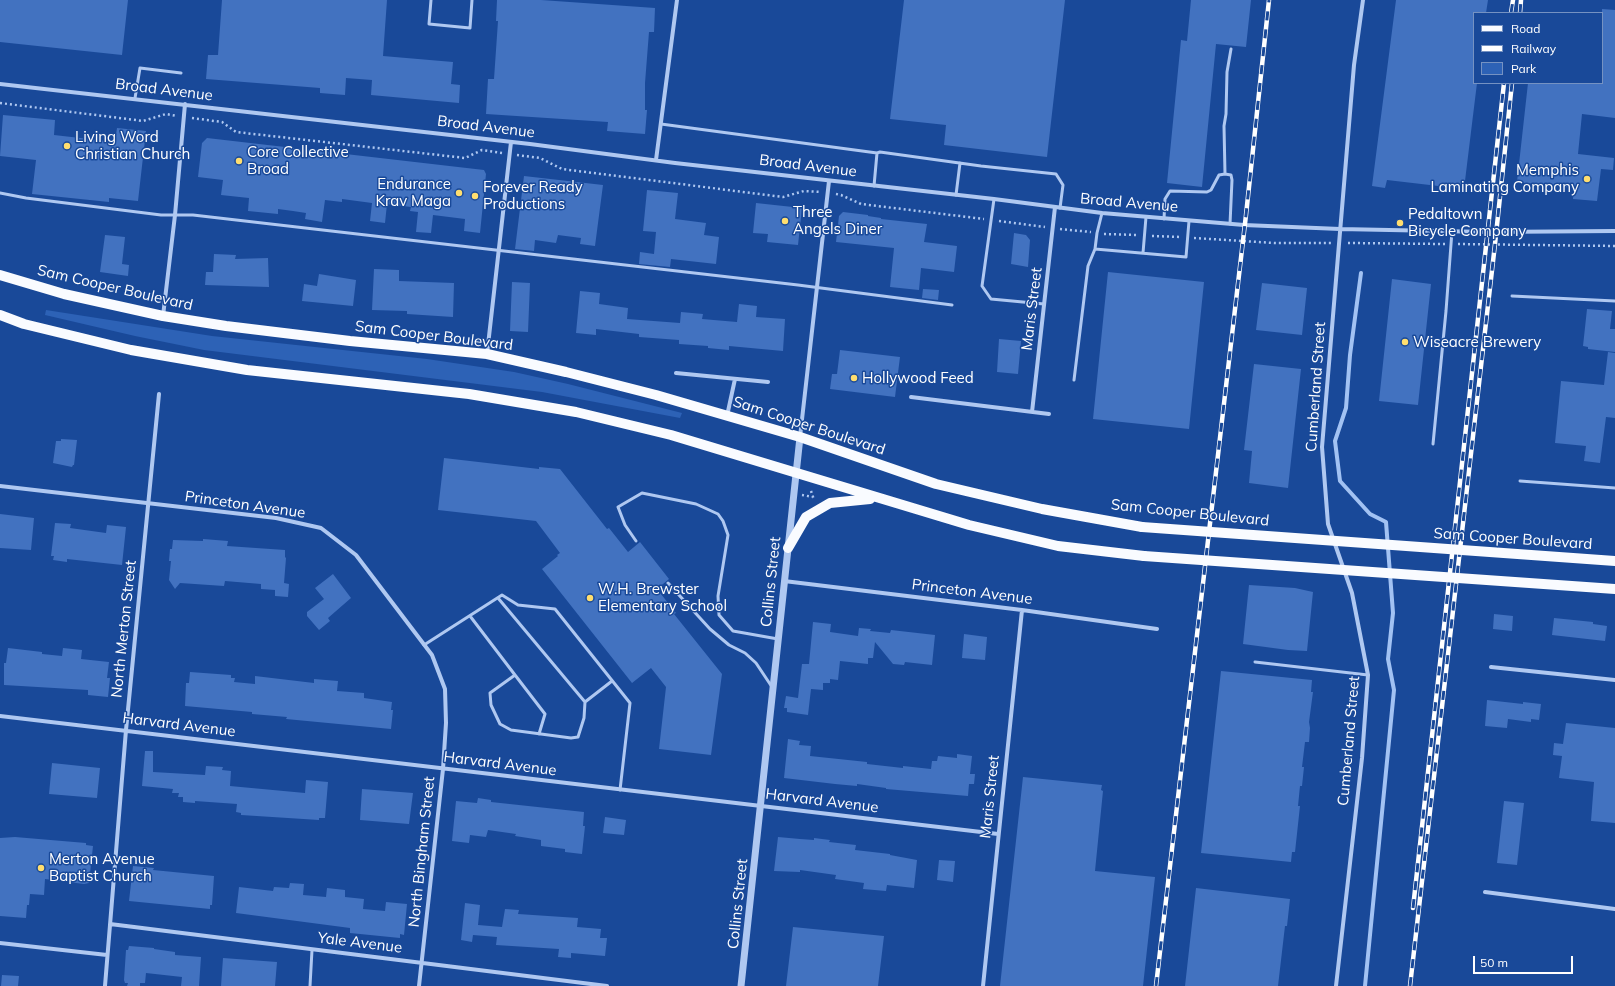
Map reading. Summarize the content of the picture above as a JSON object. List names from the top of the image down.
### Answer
{
  "streets": {
    "main road": ["Sam Cooper Boulevard"],
    "street": [
      "Broad Avenue",
      "Maris Street",
      "Cumberland Street",
      "Princeton Avenue",
      "Collins Street",
      "North Merton Street",
      "Harvard Avenue",
      "North Bingham Street",
      "Yale Avenue"
    ]
  },
  "crossings": [
    ["Broad Avenue", "Maris Street"],
    ["Broad Avenue", "Cumberland Street"],
    ["Broad Avenue", "Collins Street"],
    ["Sam Cooper Boulevard", "Collins Street"],
    ["Maris Street", "Princeton Avenue"],
    ["Maris Street", "Harvard Avenue"],
    ["Princeton Avenue", "Collins Street"],
    ["Princeton Avenue", "North Merton Street"],
    ["Princeton Avenue", "Harvard Avenue"],
    ["Princeton Avenue", "North Bingham Street"],
    ["Collins Street", "Harvard Avenue"],
    ["North Merton Street", "Harvard Avenue"],
    ["North Merton Street", "Yale Avenue"],
    ["Harvard Avenue", "North Bingham Street"],
    ["North Bingham Street", "Yale Avenue"]
  ],
  "places": [
    "Living Word Christian Church",
    "Core Collective Broad",
    "Memphis Laminating Company",
    "Endurance Krav Maga",
    "Forever Ready Productions",
    "Three Angels Diner",
    "Pedaltown Bicycle Company",
    "Wiseacre Brewery",
    "Hollywood Feed",
    "W.H. Brewster Elementary School",
    "Merton Avenue Baptist Church"
  ],
  "legend": ["Road", "Railway", "Park"],
  "scale_bar": "50 m"
}
